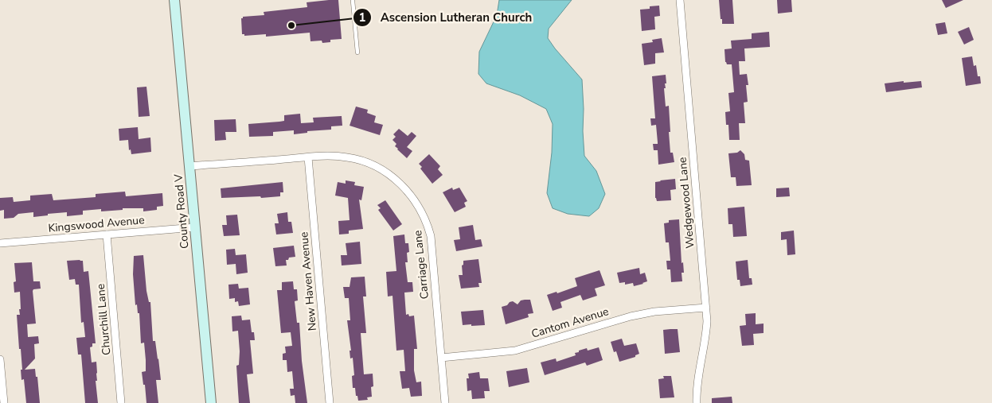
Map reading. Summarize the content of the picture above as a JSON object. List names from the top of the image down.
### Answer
{
  "streets": {
    "main road": ["County Road V"],
    "street": [
      "Wedgewood Lane",
      "Kingswood Avenue",
      "Carriage Lane",
      "New Haven Avenue",
      "Churchill Lane",
      "Cantom Avenue"
    ]
  },
  "crossings": [
    ["Wedgewood Lane", "Cantom Avenue"],
    ["County Road V", "Kingswood Avenue"],
    ["County Road V", "Carriage Lane"],
    ["Kingswood Avenue", "Churchill Lane"],
    ["Carriage Lane", "New Haven Avenue"],
    ["Carriage Lane", "Cantom Avenue"]
  ],
  "places": ["Ascension Lutheran Church"]
}
